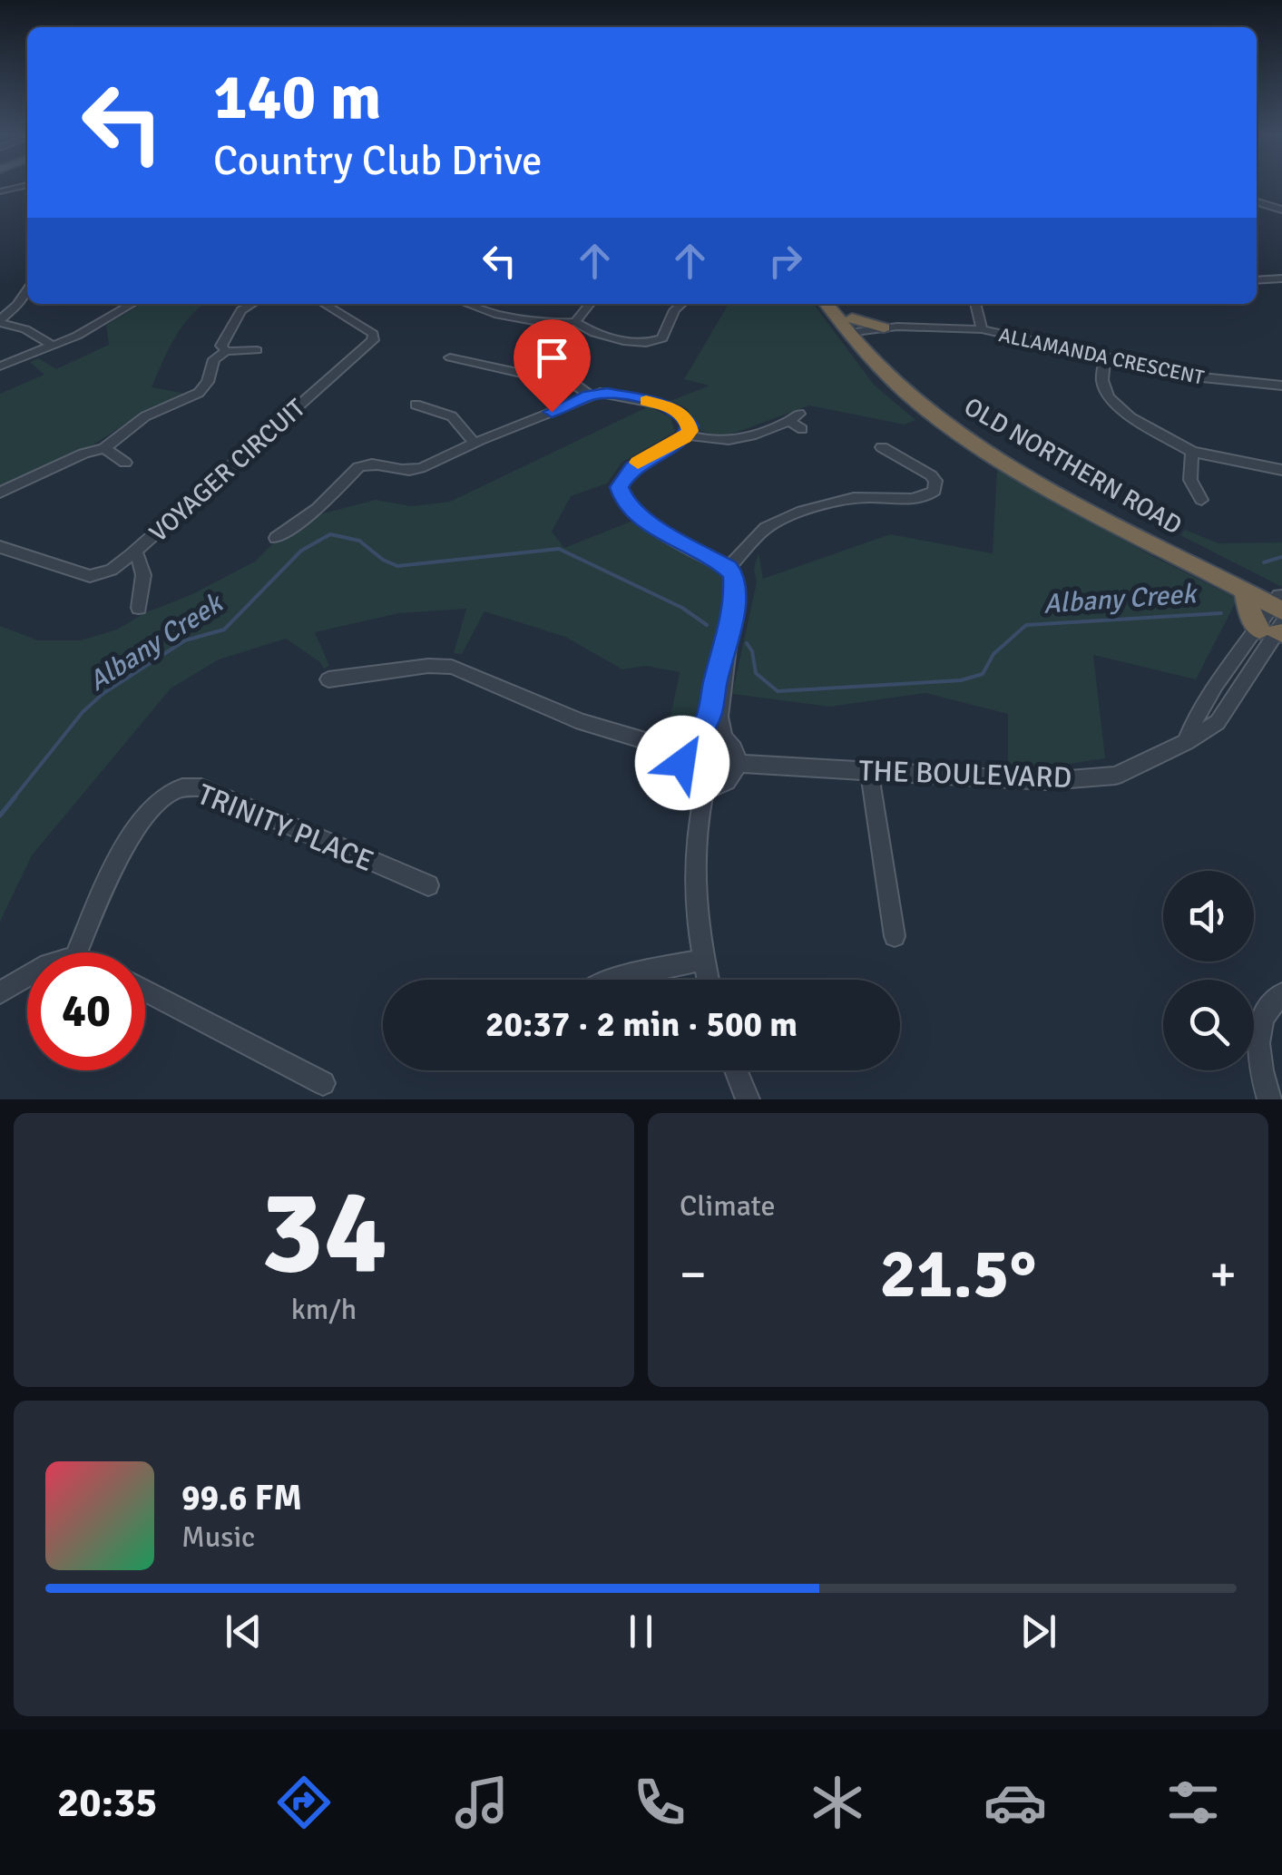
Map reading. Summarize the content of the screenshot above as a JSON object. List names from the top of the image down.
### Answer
{
  "streets": {
    "highway": ["OLD NORTHERN ROAD"],
    "street": [
      "ALLAMANDA CRESCENT",
      "VOYAGER CIRCUIT",
      "THE BOULEVARD",
      "TRINITY PLACE"
    ]
  },
  "crossings": [
    ["ALLAMANDA CRESCENT", "OLD NORTHERN ROAD"],
    ["OLD NORTHERN ROAD", "THE BOULEVARD"]
  ],
  "water": ["Albany Creek"],
  "page": {
    "turn": ["140 m", "Country Club Drive"],
    "limit": "40",
    "trip": "20:37 · 2 min · 500 m",
    "tile": [
      ["34", "km/h"],
      "Climate"
    ],
    "heat": ["−", "21.5°", "+"],
    "song": ["99.6 FM", "Music"],
    "tabs": "20:35"
  }
}
